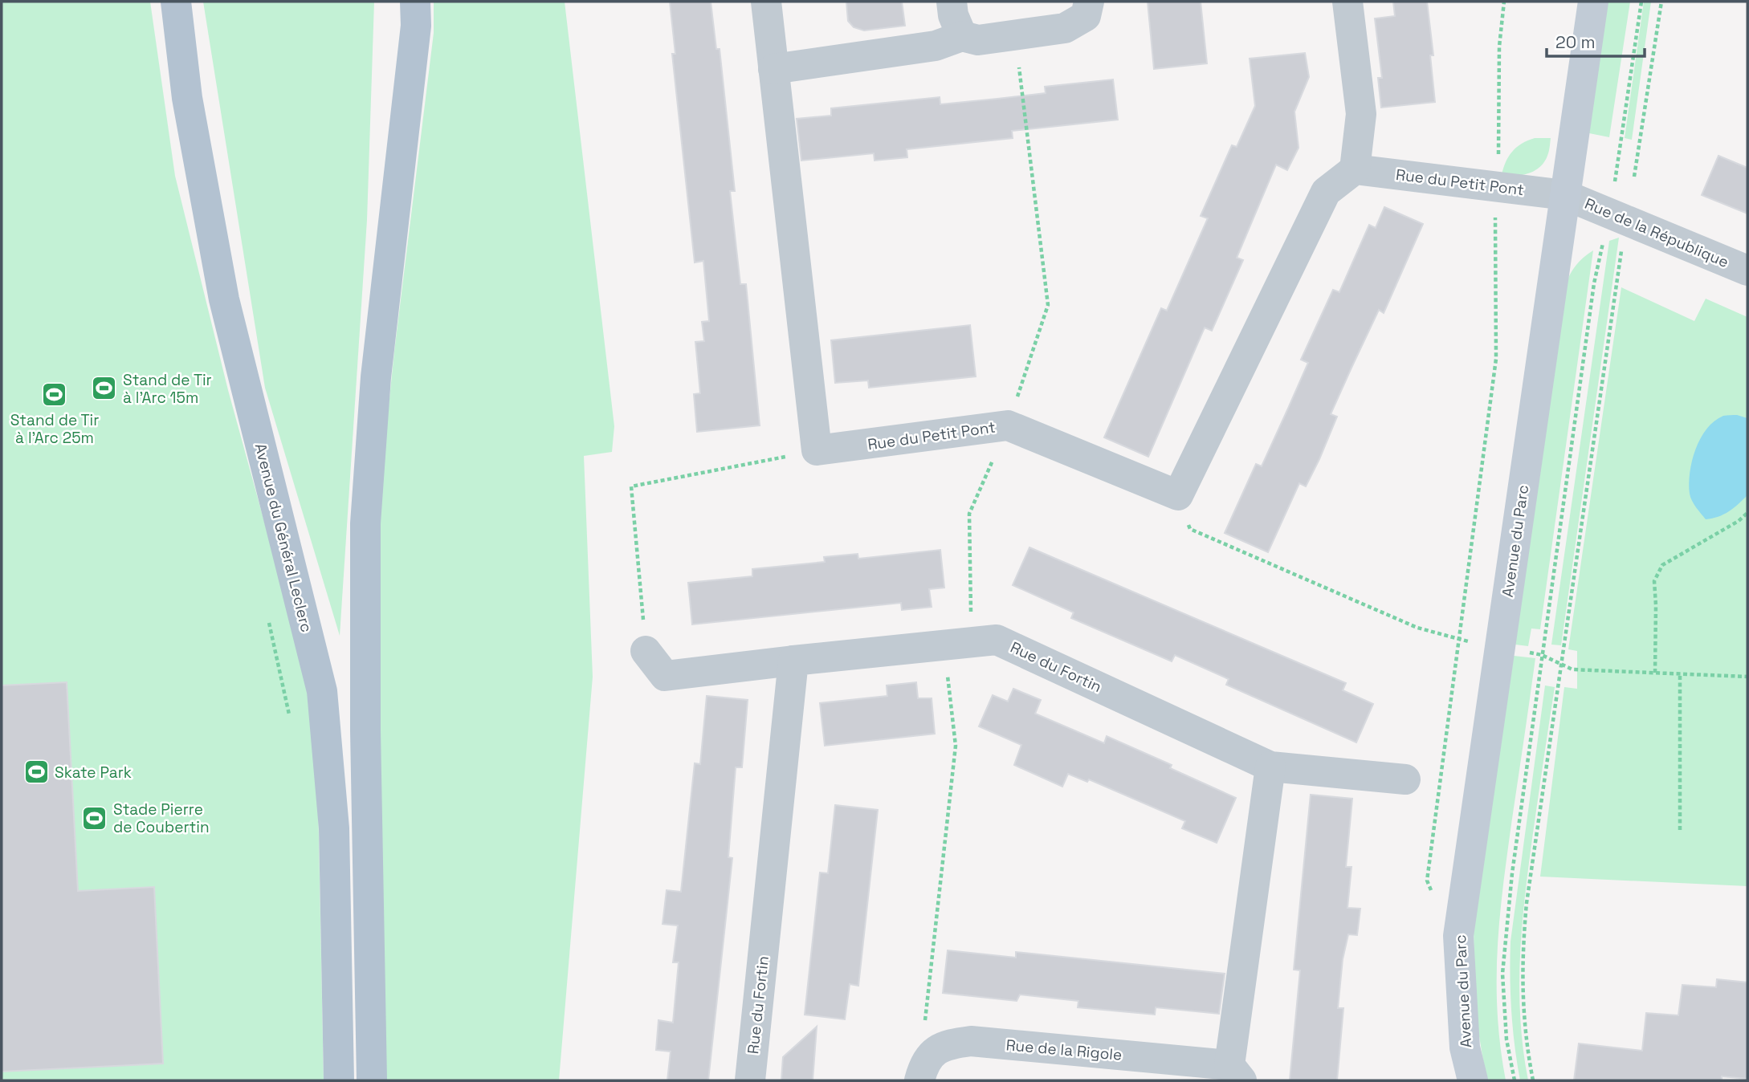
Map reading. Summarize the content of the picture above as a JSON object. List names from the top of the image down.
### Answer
{
  "streets": {
    "main road": ["Avenue du Général Leclerc"],
    "street": [
      "Rue du Petit Pont",
      "Rue de la République",
      "Avenue du Parc",
      "Rue du Fortin",
      "Rue de la Rigole"
    ]
  },
  "crossings": [
    ["Rue du Petit Pont", "Rue de la République"],
    ["Rue du Petit Pont", "Avenue du Parc"],
    ["Rue de la République", "Avenue du Parc"]
  ],
  "places": {
    "sports": [
      "Stand de Tir à l'Arc 15m",
      "Stand de Tir à l'Arc 25m",
      "Skate Park",
      "Stade Pierre de Coubertin"
    ]
  },
  "scale_bar": "20 m"
}
